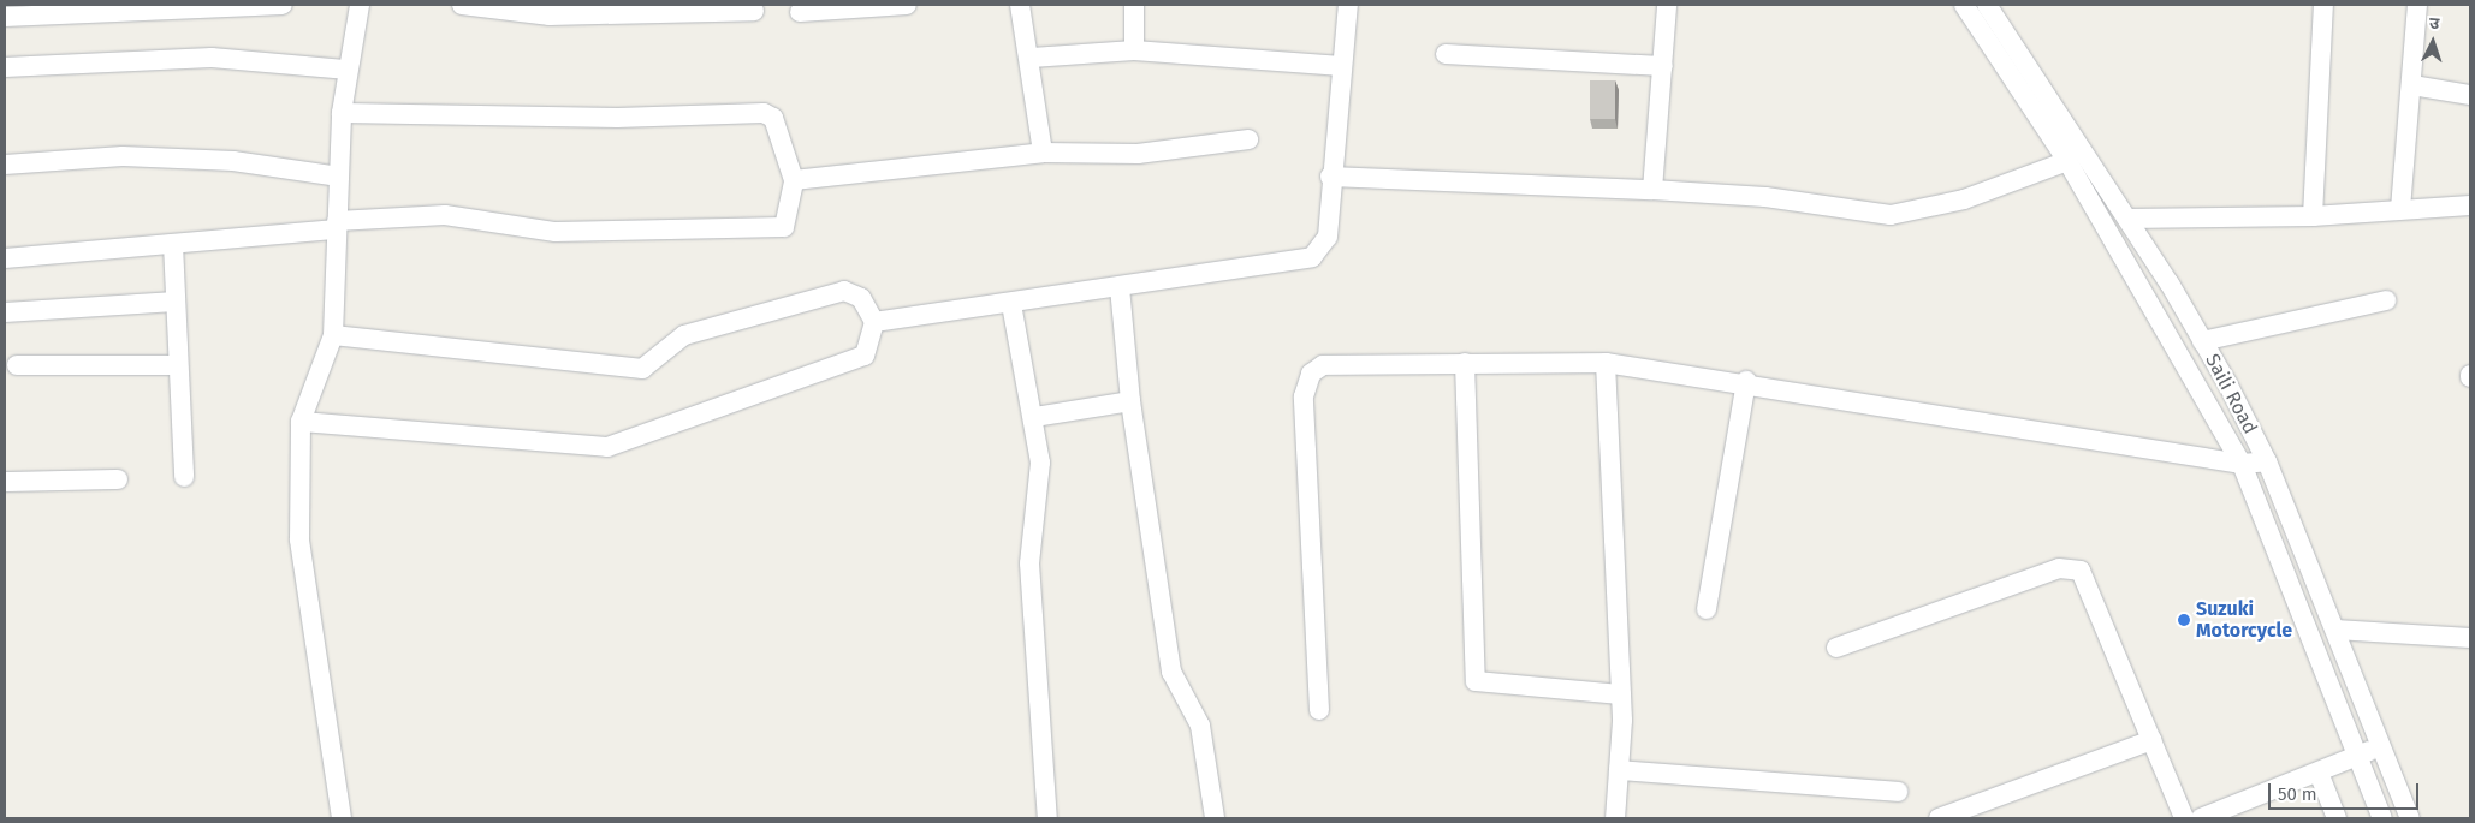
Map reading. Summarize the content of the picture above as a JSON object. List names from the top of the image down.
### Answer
{
  "streets": {
    "street": ["Saili Road"]
  },
  "places": ["Suzuki Motorcycle"],
  "scale_bar": "50 m",
  "north": "top"
}
